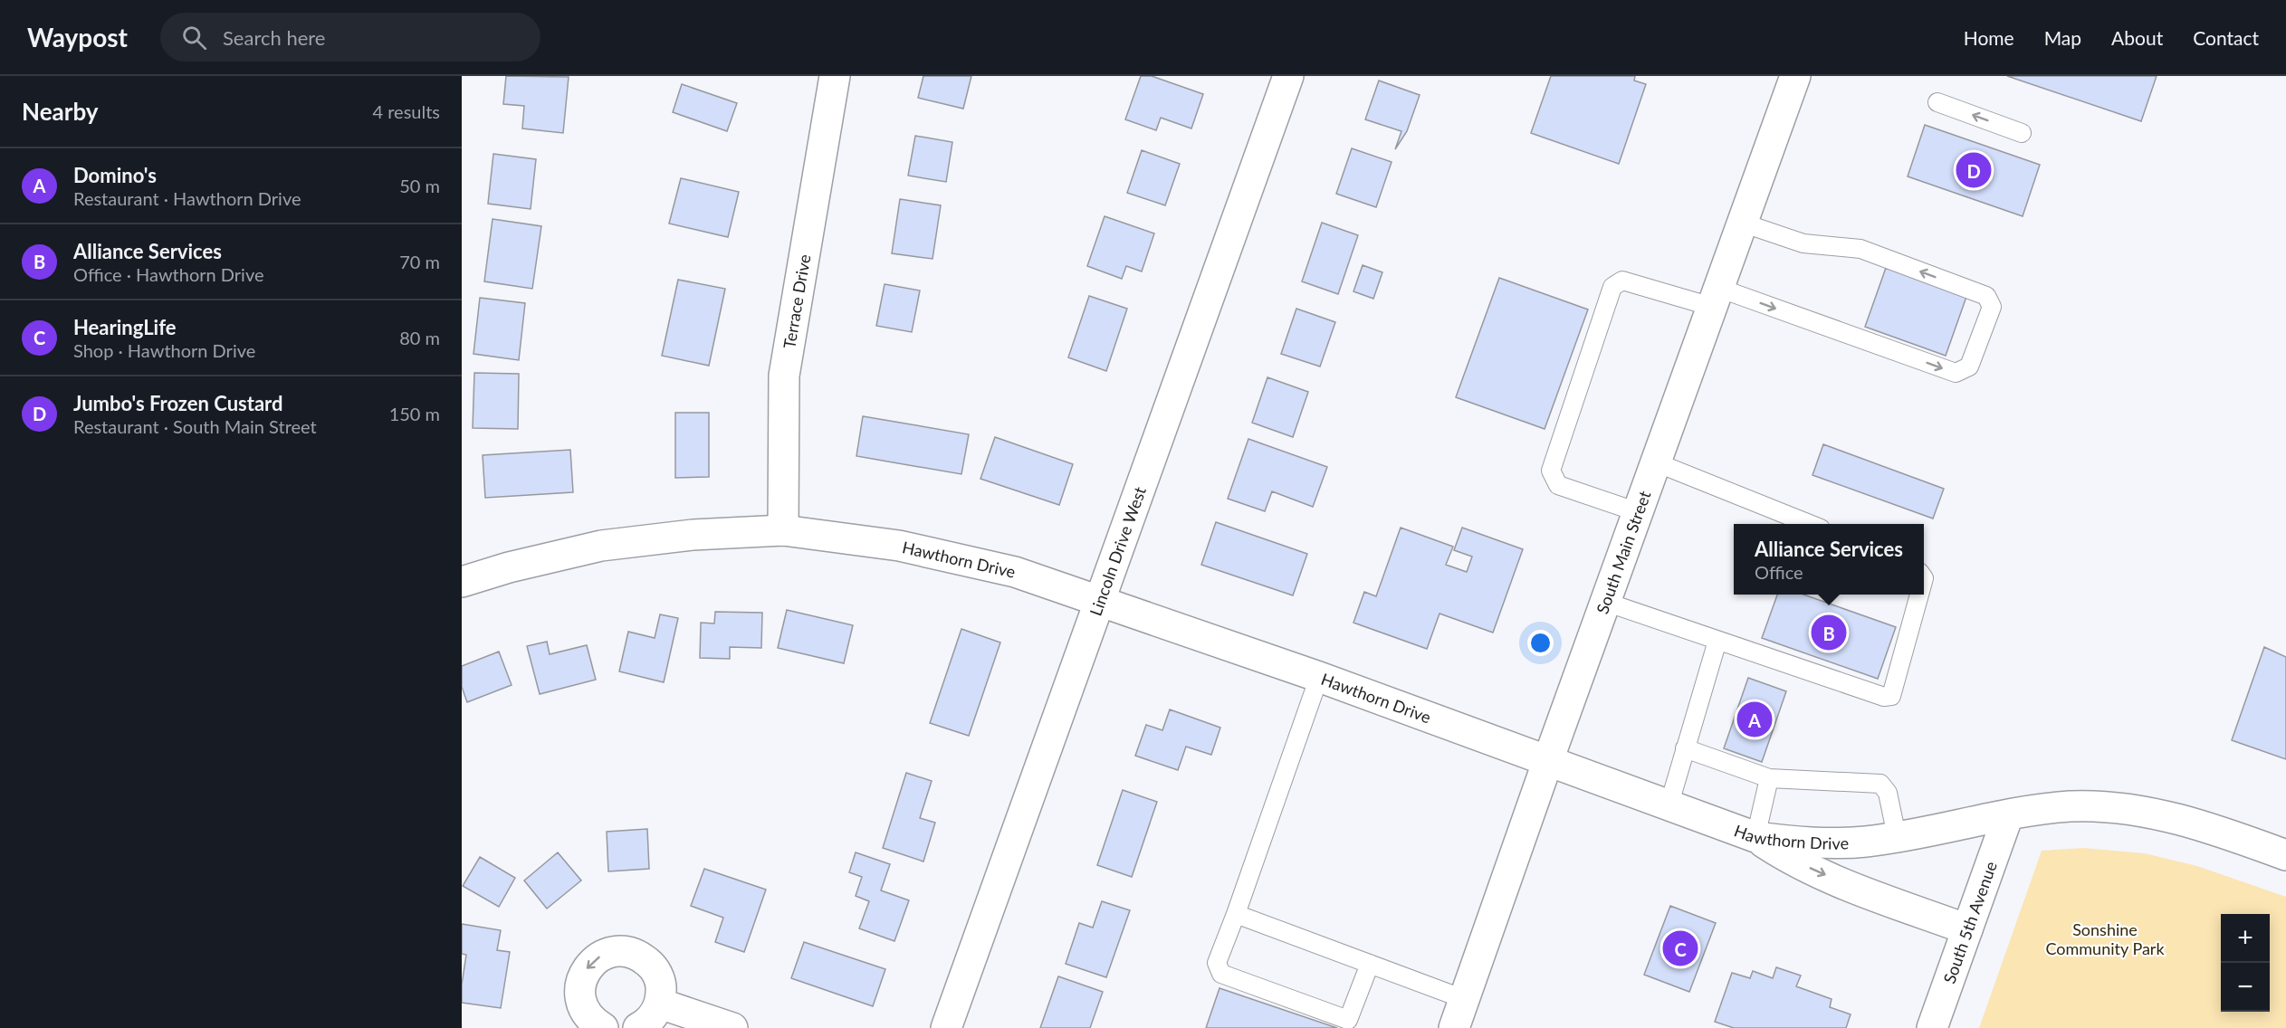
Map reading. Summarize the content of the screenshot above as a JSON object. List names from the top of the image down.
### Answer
{
  "streets": {
    "street": [
      "Terrace Drive",
      "South Main Street",
      "Lincoln Drive West",
      "Hawthorn Drive",
      "South 5th Avenue"
    ]
  },
  "crossings": [
    ["Terrace Drive", "Hawthorn Drive"],
    ["South Main Street", "Hawthorn Drive"],
    ["Lincoln Drive West", "Hawthorn Drive"],
    ["Hawthorn Drive", "South 5th Avenue"]
  ],
  "parks": ["Sonshine Community Park"],
  "page": {
    "header": "Waypost",
    "search": "Search here",
    "nav": [
      "Home",
      "Map",
      "About",
      "Contact"
    ],
    "heading": ["Nearby", "4 results"],
    "list": [
      {
        "mark": "A",
        "name": "Domino's",
        "note": "Restaurant · Hawthorn Drive",
        "value": "50 m"
      },
      {
        "mark": "B",
        "name": "Alliance Services",
        "note": "Office · Hawthorn Drive",
        "value": "70 m"
      },
      {
        "mark": "C",
        "name": "HearingLife",
        "note": "Shop · Hawthorn Drive",
        "value": "80 m"
      },
      {
        "mark": "D",
        "name": "Jumbo's Frozen Custard",
        "note": "Restaurant · South Main Street",
        "value": "150 m"
      }
    ],
    "pins": [
      "D",
      "B",
      "A",
      "C"
    ],
    "popup": ["Alliance Services", "Office"],
    "map_buttons": ["+", "−"]
  }
}
